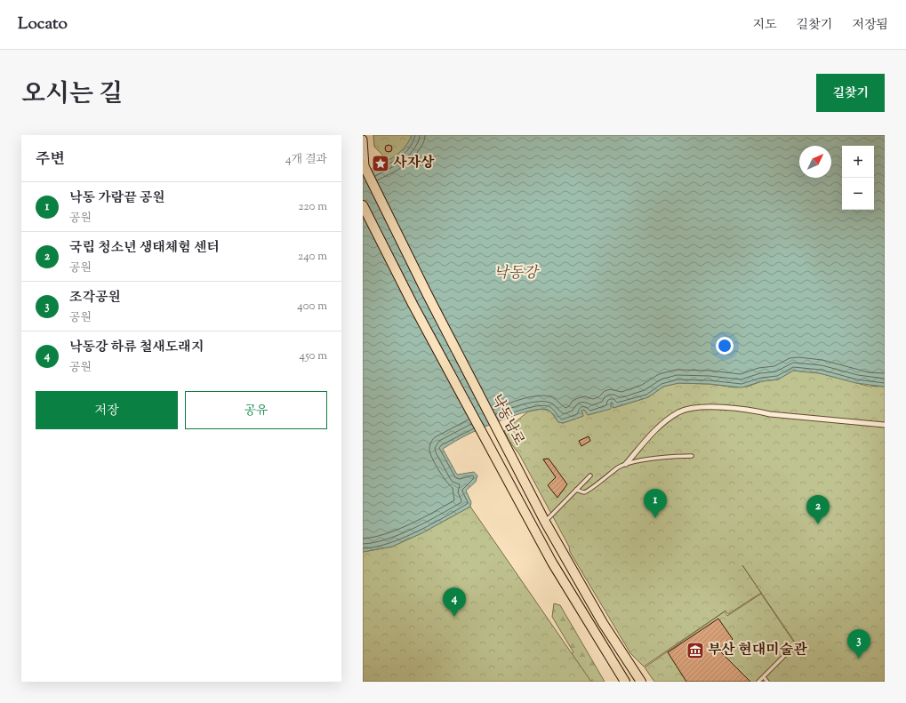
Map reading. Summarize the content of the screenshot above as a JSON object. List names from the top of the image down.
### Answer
{
  "streets": {
    "main road": ["낙동남로"]
  },
  "water": ["낙동강"],
  "places": {
    "place": ["사자상"],
    "museum": ["부산 현대미술관"]
  },
  "north": "top right",
  "page": {
    "header": "Locato",
    "nav": ["지도", "길찾기", "저장됨"],
    "title": "오시는 길",
    "buttons": [
      "길찾기",
      ["저장", "공유"]
    ],
    "heading": ["주변", "4개 결과"],
    "map_buttons": ["+", "−"],
    "list": [
      {
        "mark": "1",
        "name": "낙동 가람끝 공원",
        "note": "공원",
        "value": "220 m"
      },
      {
        "mark": "2",
        "name": "국립 청소년 생태체험 센터",
        "note": "공원",
        "value": "240 m"
      },
      {
        "mark": "3",
        "name": "조각공원",
        "note": "공원",
        "value": "400 m"
      },
      {
        "mark": "4",
        "name": "낙동강 하류 철새도래지",
        "note": "공원",
        "value": "450 m"
      }
    ],
    "pins": [
      "1",
      "2",
      "4",
      "3"
    ]
  }
}
